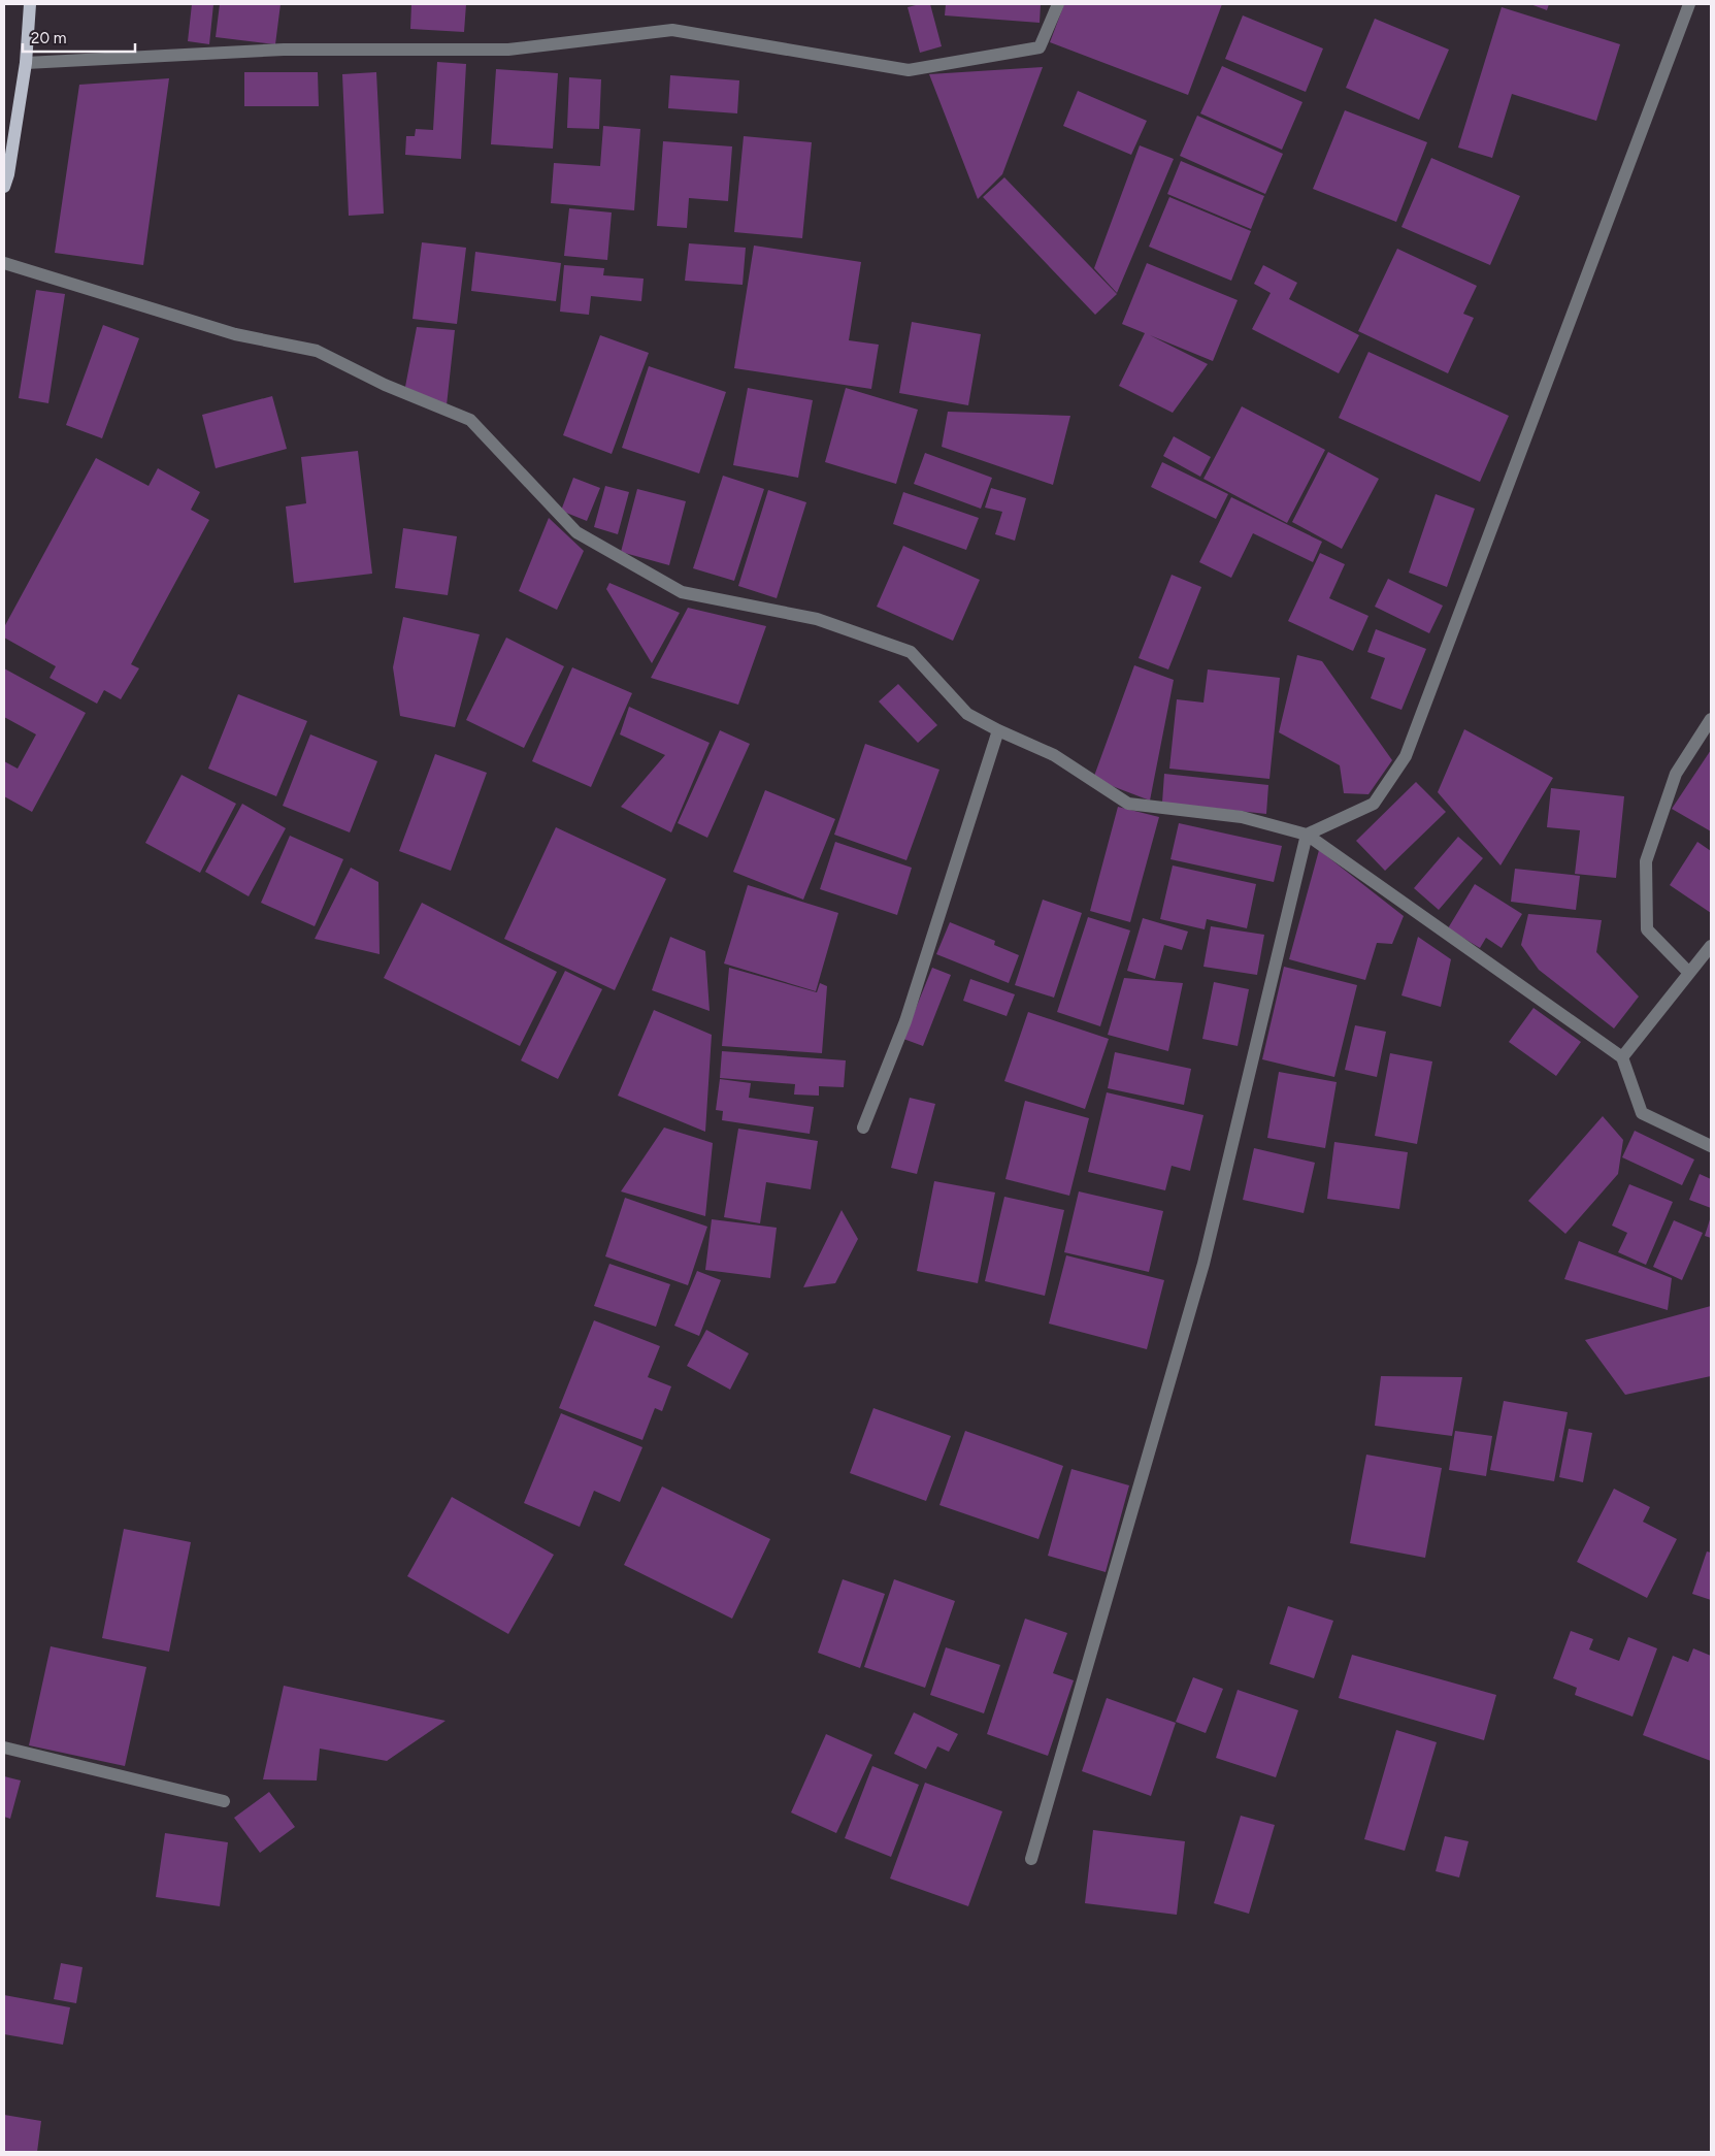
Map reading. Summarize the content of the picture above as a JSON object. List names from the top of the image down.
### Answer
{
  "scale_bar": "20 m"
}
